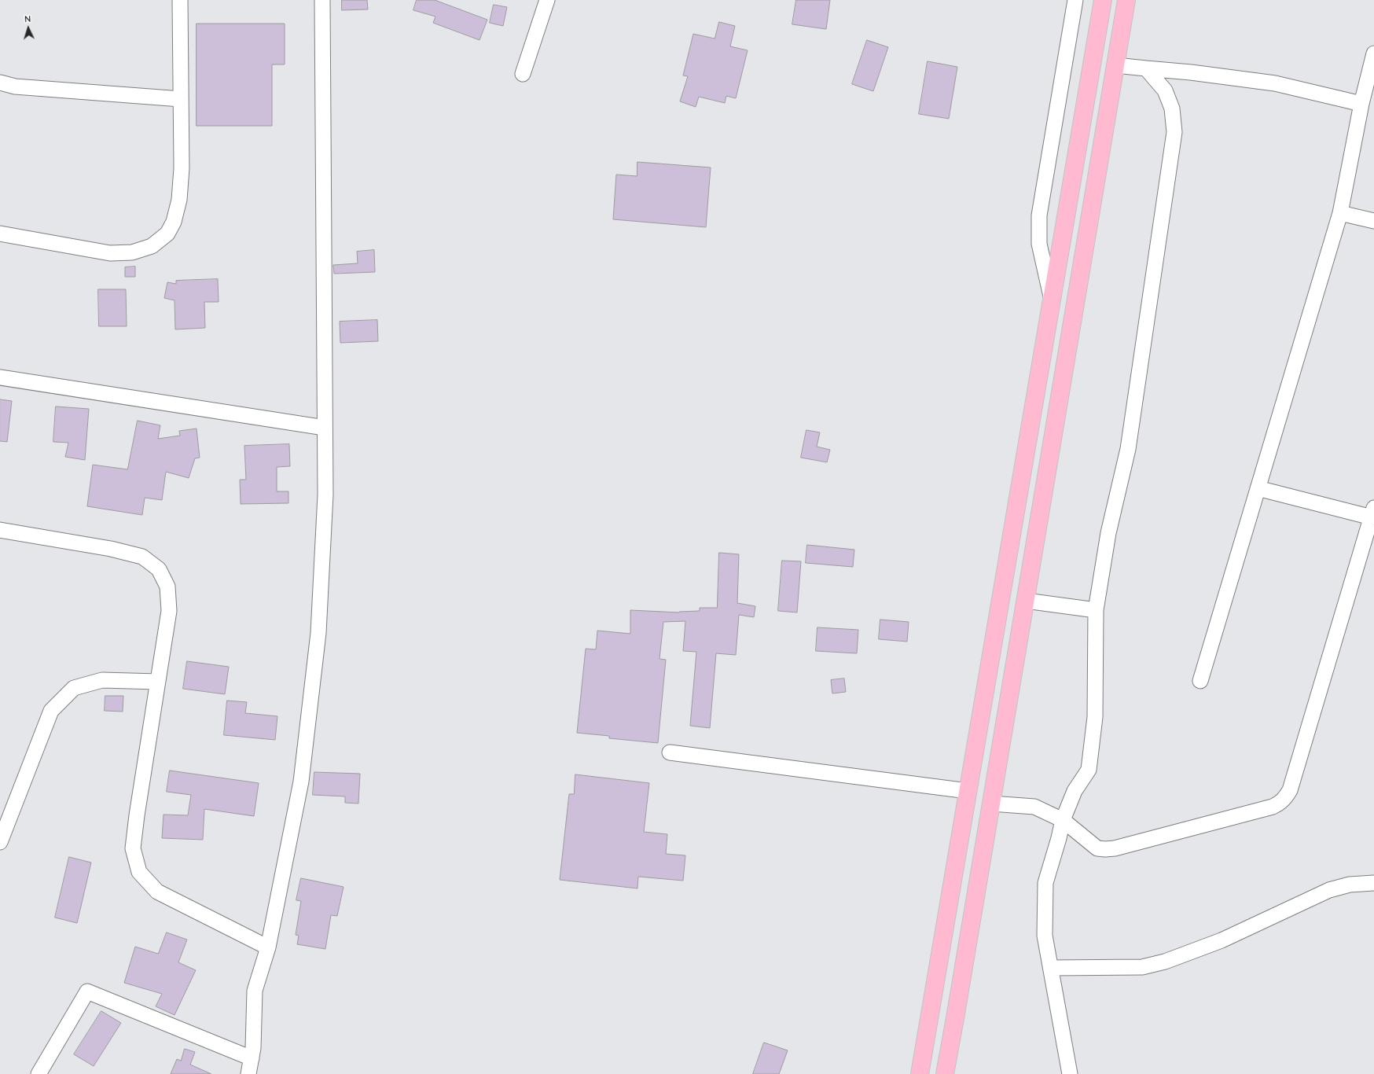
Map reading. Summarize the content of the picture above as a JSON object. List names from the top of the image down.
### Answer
{
  "north": "top"
}
